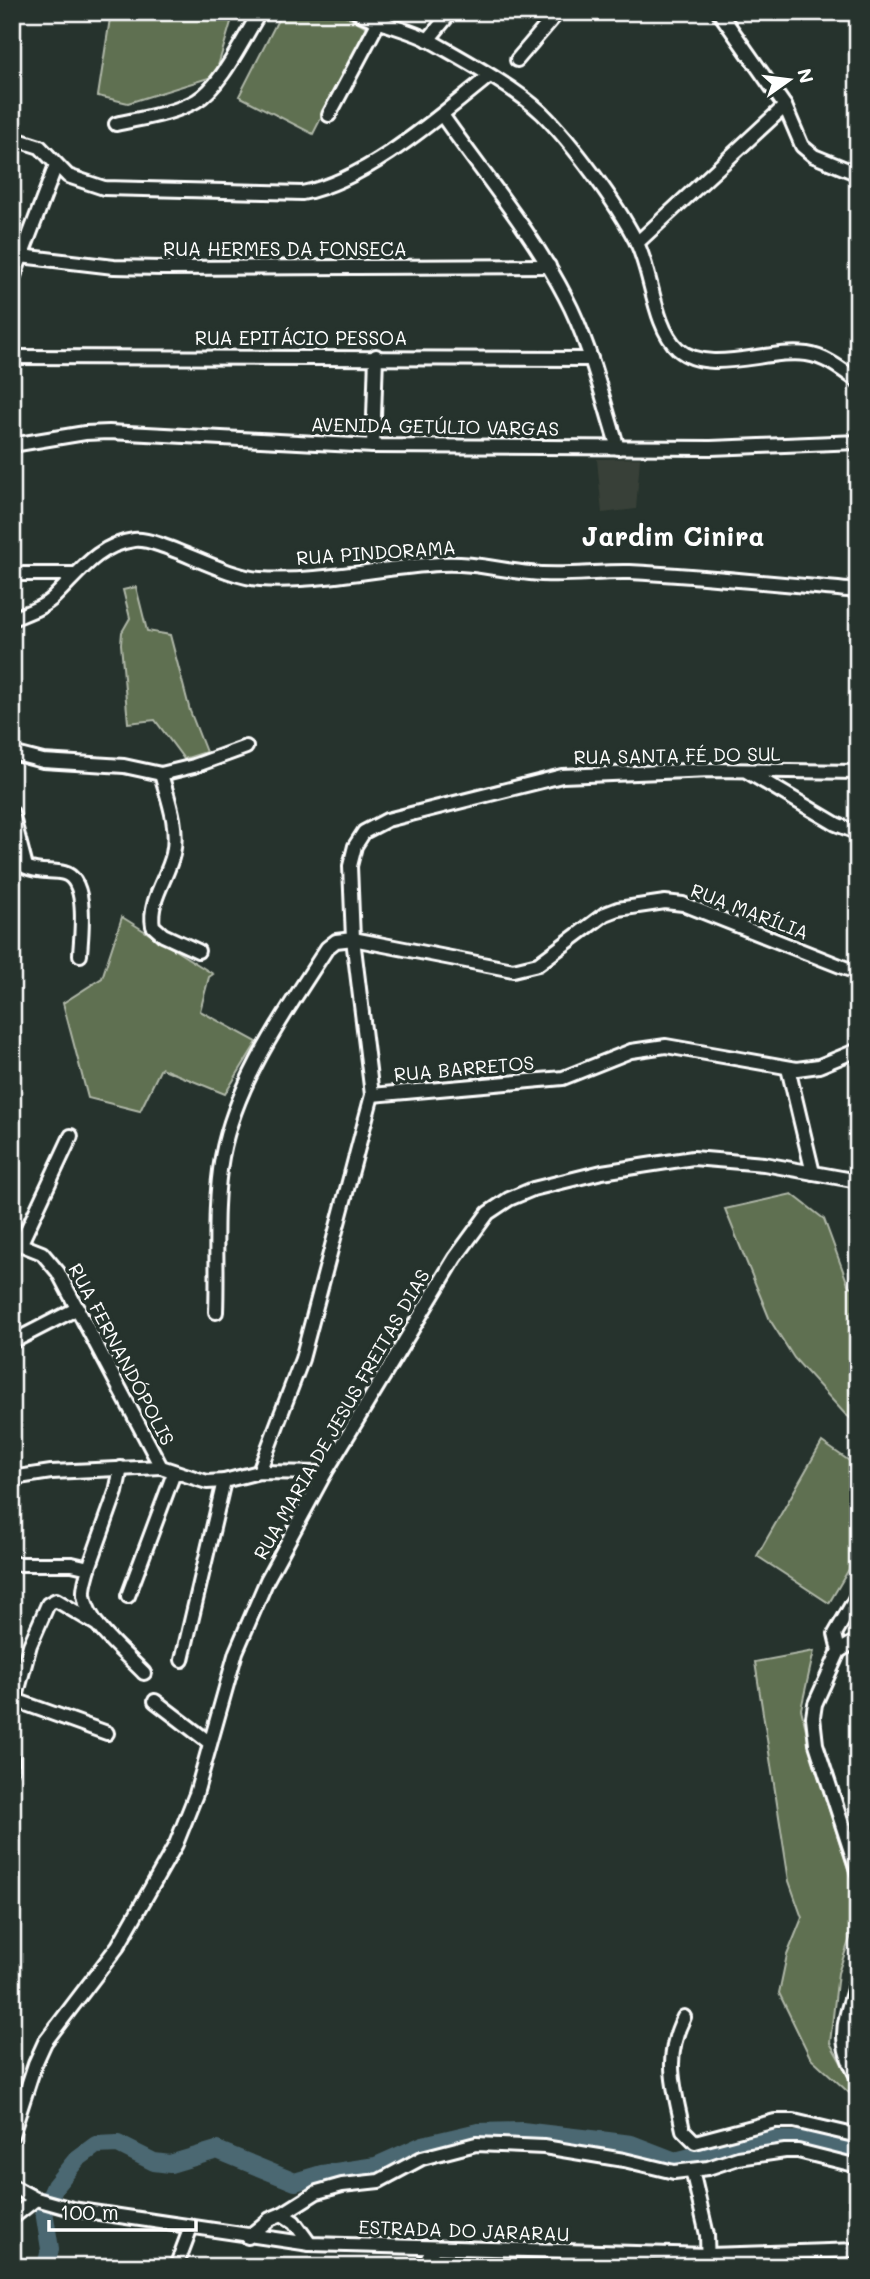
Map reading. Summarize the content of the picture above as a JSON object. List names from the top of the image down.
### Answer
{
  "streets": {
    "street": [
      "RUA HERMES DA FONSECA",
      "RUA EPITÁCIO PESSOA",
      "AVENIDA GETÚLIO VARGAS",
      "RUA PINDORAMA",
      "RUA SANTA FÉ DO SUL",
      "RUA MARÍLIA",
      "RUA BARRETOS",
      "RUA FERNANDÓPOLIS",
      "RUA MARIA DE JESUS FREITAS DIAS",
      "ESTRADA DO JARARAU"
    ]
  },
  "crossings": [
    ["RUA SANTA FÉ DO SUL", "RUA MARÍLIA"],
    ["RUA SANTA FÉ DO SUL", "RUA BARRETOS"],
    ["RUA BARRETOS", "RUA FERNANDÓPOLIS"],
    ["RUA FERNANDÓPOLIS", "RUA MARIA DE JESUS FREITAS DIAS"]
  ],
  "districts": ["Jardim Cinira"],
  "scale_bar": "100 m",
  "north": "right"
}
